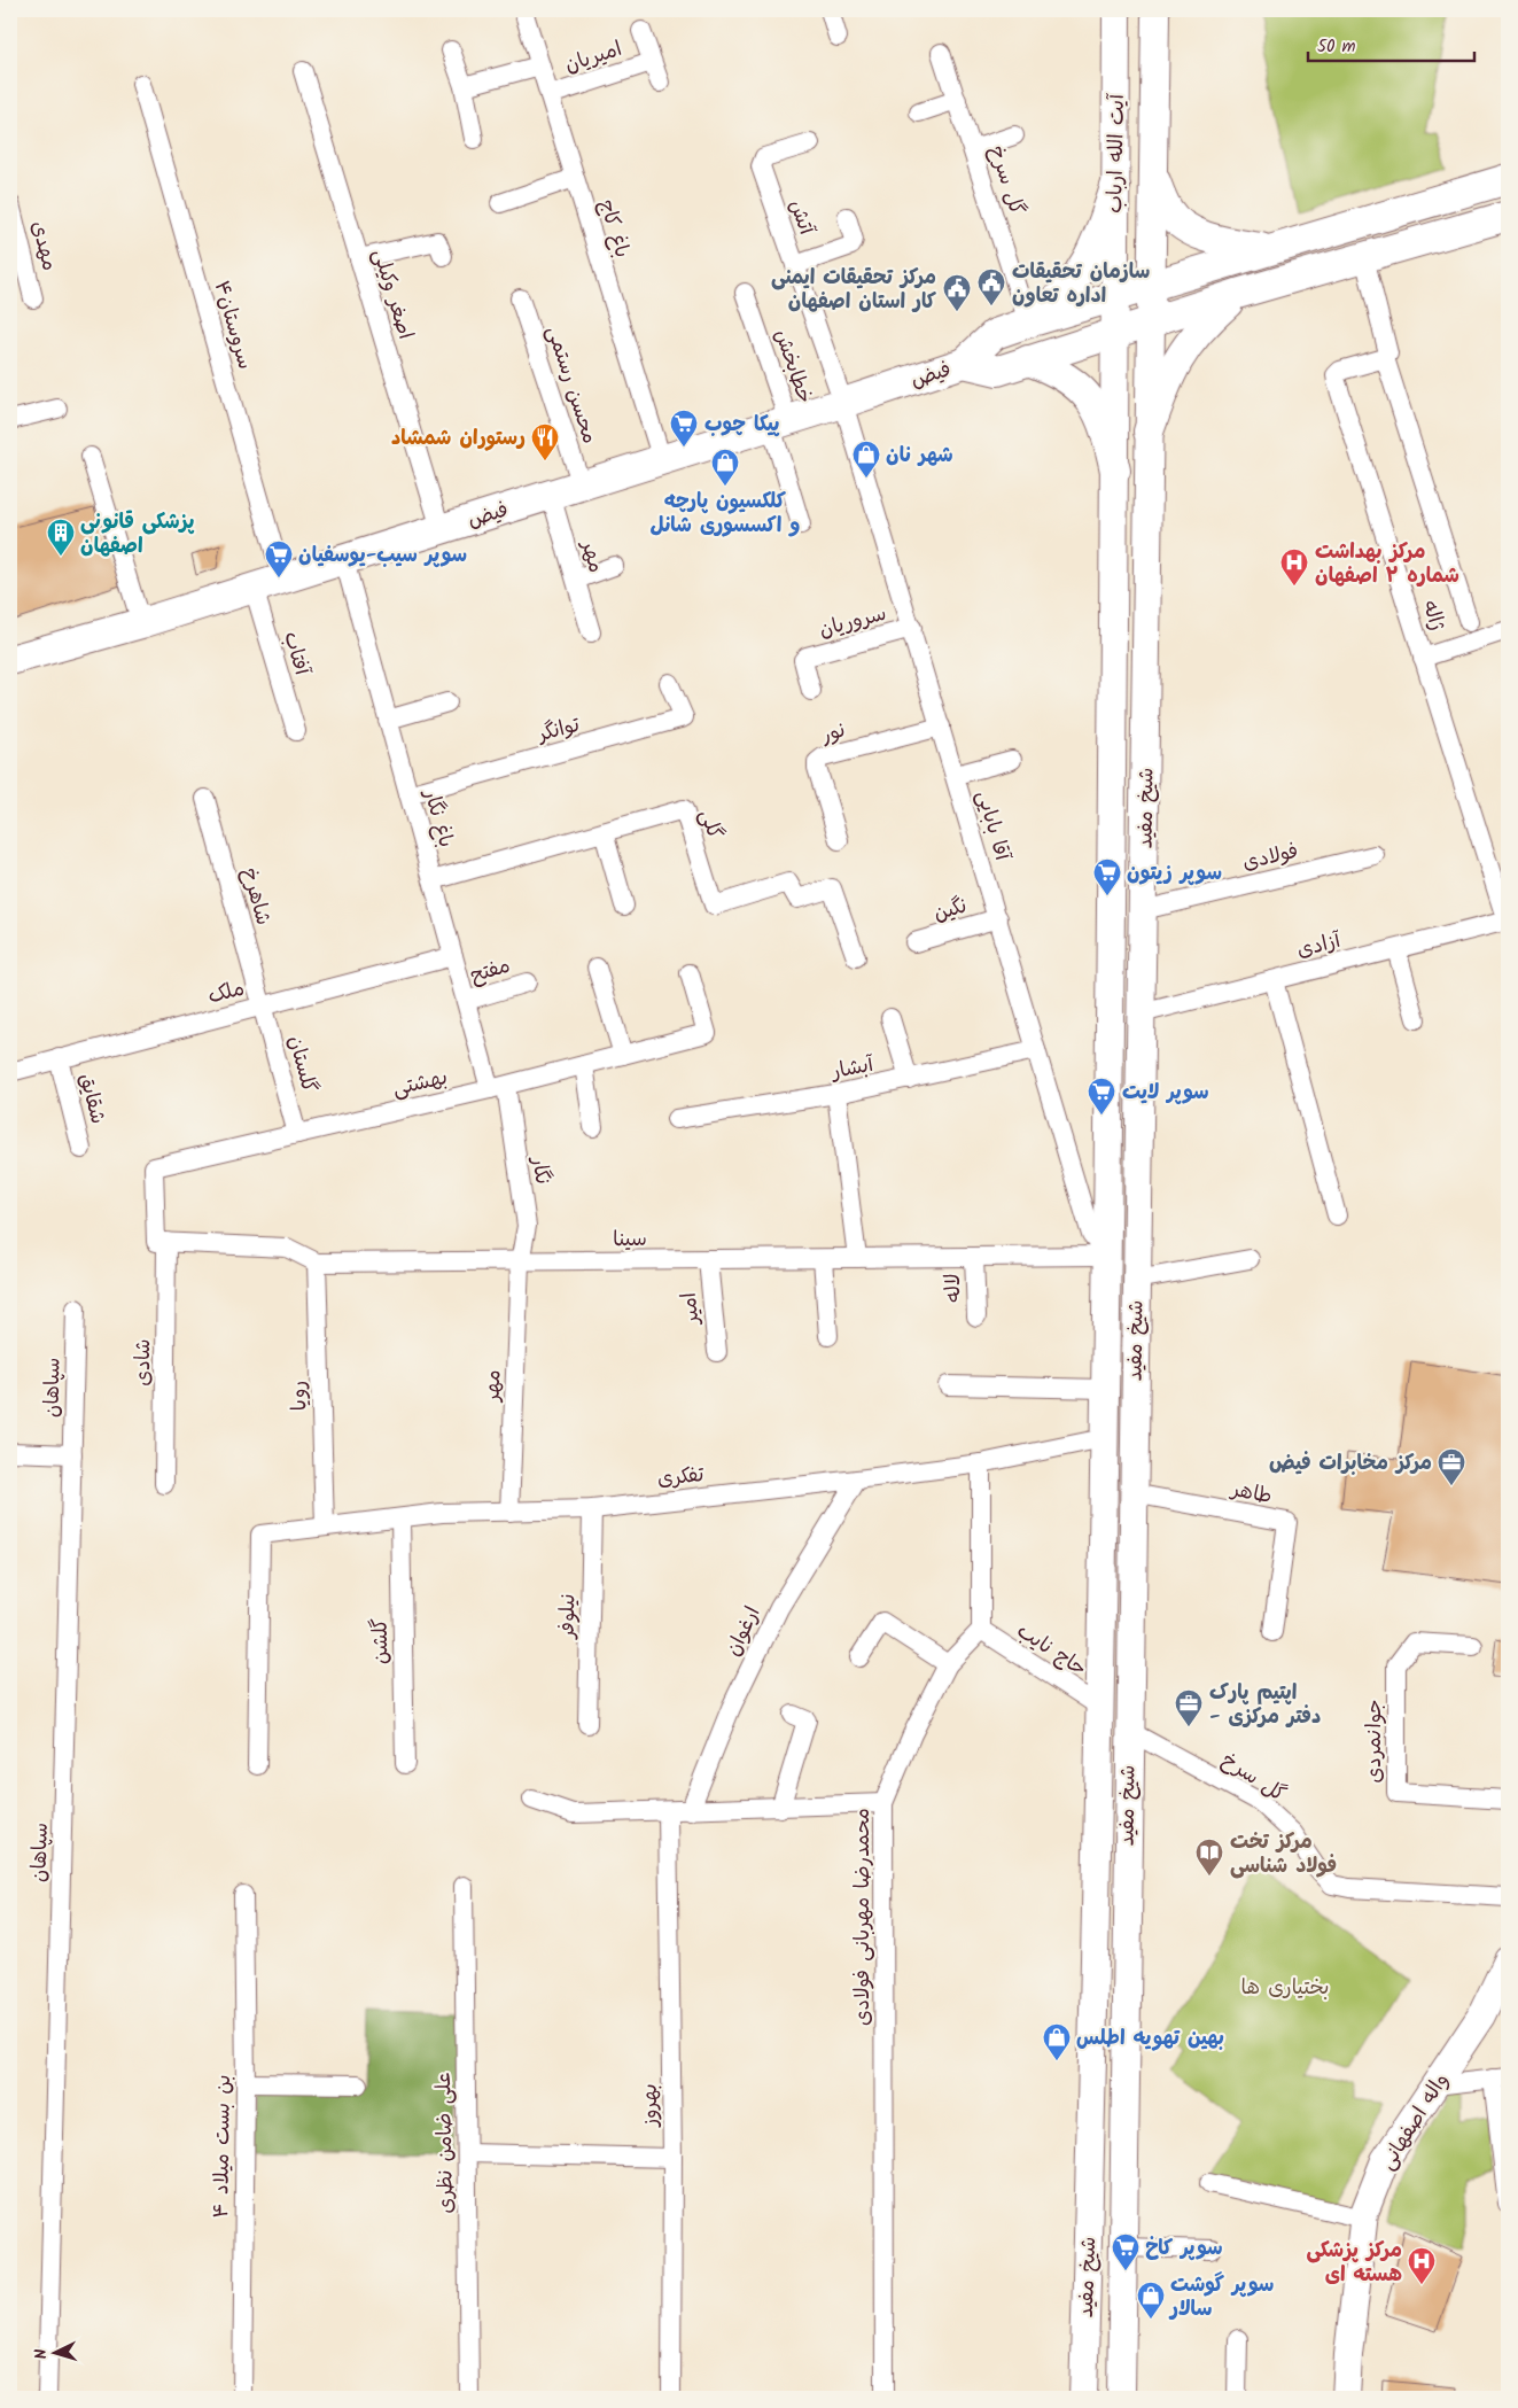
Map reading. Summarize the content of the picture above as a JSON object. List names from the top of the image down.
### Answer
{
  "streets": {
    "main road": [
      "آیت الله ارباب",
      "فیض",
      "شیخ مفید",
      "واله اصفهانی"
    ],
    "street": [
      "امیریان",
      "گل سرخ",
      "آتش",
      "باغ کاج",
      "مهدی",
      "اصغر وکیلی",
      "سروستان۴",
      "خطابخش",
      "محسن رستمی",
      "مهر",
      "ژاله",
      "سروریان",
      "آفتاب",
      "توانگر",
      "نور",
      "باغ نگار",
      "گلی",
      "آقا بابایی",
      "فولادی",
      "شاهرخ",
      "نگین",
      "آزادی",
      "مفتح",
      "ملک",
      "گلستان",
      "آبشار",
      "بهشتی",
      "شقایق",
      "نگار",
      "سینا",
      "لاله",
      "امیر",
      "شادی",
      "سپاهان",
      "رویا",
      "تفکری",
      "طاهر",
      "نیلوفر",
      "ارغوان",
      "گلشن",
      "حاج نایب",
      "جوانمردی",
      "محمدرضا مهربانی فولادی",
      "بهروز",
      "علی ضامن نظری",
      "بن بست میلاد ۴"
    ]
  },
  "crossings": [
    ["امیریان", "باغ کاج"],
    ["آیت الله ارباب", "شیخ مفید"],
    ["گل سرخ", "شیخ مفید"],
    ["آتش", "فیض"],
    ["آتش", "آقا بابایی"],
    ["باغ کاج", "فیض"],
    ["اصغر وکیلی", "فیض"],
    ["سروستان۴", "فیض"],
    ["خطابخش", "فیض"],
    ["فیض", "محسن رستمی"],
    ["فیض", "مهر"],
    ["فیض", "آفتاب"],
    ["فیض", "باغ نگار"],
    ["فیض", "آقا بابایی"],
    ["مهر", "نگار"],
    ["مهر", "سینا"],
    ["مهر", "تفکری"],
    ["ژاله", "آزادی"],
    ["سروریان", "آقا بابایی"],
    ["توانگر", "باغ نگار"],
    ["نور", "آقا بابایی"],
    ["شیخ مفید", "آقا بابایی"],
    ["شیخ مفید", "فولادی"],
    ["شیخ مفید", "آزادی"],
    ["شیخ مفید", "سینا"],
    ["شیخ مفید", "تفکری"],
    ["شیخ مفید", "طاهر"],
    ["شیخ مفید", "حاج نایب"],
    ["باغ نگار", "گلی"],
    ["باغ نگار", "مفتح"],
    ["باغ نگار", "ملک"],
    ["باغ نگار", "بهشتی"],
    ["باغ نگار", "نگار"],
    ["آقا بابایی", "نگین"],
    ["آقا بابایی", "آبشار"],
    ["آقا بابایی", "سینا"],
    ["شاهرخ", "ملک"],
    ["شاهرخ", "گلستان"],
    ["ملک", "گلستان"],
    ["ملک", "شقایق"],
    ["گلستان", "بهشتی"],
    ["بهشتی", "نگار"],
    ["بهشتی", "سینا"],
    ["بهشتی", "شادی"],
    ["نگار", "سینا"],
    ["سینا", "لاله"],
    ["سینا", "امیر"],
    ["سینا", "شادی"],
    ["سینا", "رویا"],
    ["رویا", "تفکری"],
    ["تفکری", "نیلوفر"],
    ["تفکری", "ارغوان"],
    ["تفکری", "گلشن"],
    ["حاج نایب", "محمدرضا مهربانی فولادی"]
  ],
  "parks": ["بختیاری ها"],
  "places": {
    "public building": ["سازمان تحقیقات اداره تعاون", "مرکز تحقیقات ایمنی کار استان اصفهان"],
    "supermarket": [
      "پیکا چوب",
      "سوپر سیب-یوسفیان",
      "سوپر زیتون",
      "سوپر لایت",
      "سوپر کاخ"
    ],
    "restaurant": ["رستوران شمشاد"],
    "shop": [
      "شهر نان",
      "کلکسیون پارچه و اکسسوری شانل",
      "بهین تهویه اطلس",
      "سوپر گوشت سالار"
    ],
    "building": ["پزشکی قانونی اصفهان"],
    "hospital": ["مرکز بهداشت شماره ۲ اصفهان", "مرکز پزشکی هسته ای"],
    "office": ["مرکز مخابرات فیض", "اپتیم پارک - دفتر مرکزی"],
    "library": ["مرکز تخت فولاد شناسی"]
  },
  "scale_bar": "50 m",
  "north": "left"
}
